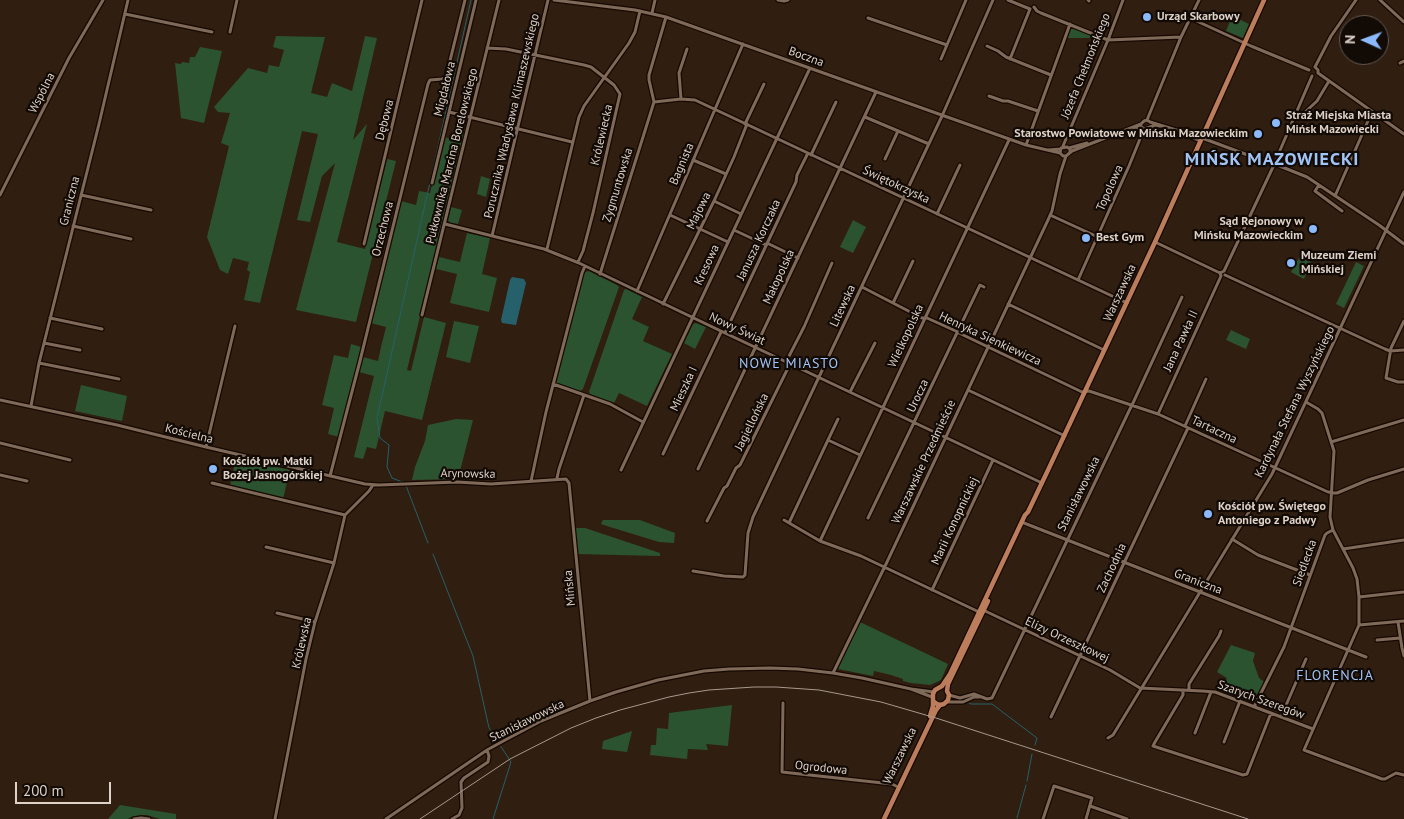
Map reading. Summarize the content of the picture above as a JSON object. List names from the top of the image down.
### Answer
{
  "streets": {
    "main road": ["Warszawska"],
    "street": [
      "Boczna",
      "Józefa Chełmońskiego",
      "Migdałowa",
      "Wspólna",
      "Porucznika Władysława Klimaszewskiego",
      "Dębowa",
      "Królewiecka",
      "Pułkownika Marcina Borelowskiego",
      "Bagnista",
      "Zygmuntowska",
      "Świętokrzyska",
      "Topolowa",
      "Graniczna",
      "Majowa",
      "Orzechowa",
      "Janusza Korczaka",
      "Kresowa",
      "Małopolska",
      "Litewska",
      "Nowy Świat",
      "Wielkopolska",
      "Henryka Sienkiewicza",
      "Jana Pawła II",
      "Mieszka I",
      "Urocza",
      "Kardynała Stefana Wyszyńskiego",
      "Jagiellońska",
      "Tartaczna",
      "Kościelna",
      "Warszawskie Przedmieście",
      "Arynowska",
      "Stanisławowska",
      "Marii Konopnickiej",
      "Siedlecka",
      "Zachodnia",
      "Mińska",
      "Elizy Orzeszkowej",
      "Królewska",
      "Szarych Szeregów",
      "Ogrodowa"
    ]
  },
  "crossings": [
    ["Boczna", "Józefa Chełmońskiego"],
    ["Boczna", "Bagnista"],
    ["Boczna", "Kresowa"],
    ["Boczna", "Małopolska"],
    ["Boczna", "Litewska"],
    ["Boczna", "Wielkopolska"],
    ["Józefa Chełmońskiego", "Świętokrzyska"],
    ["Józefa Chełmońskiego", "Warszawskie Przedmieście"],
    ["Porucznika Władysława Klimaszewskiego", "Królewiecka"],
    ["Porucznika Władysława Klimaszewskiego", "Nowy Świat"],
    ["Królewiecka", "Pułkownika Marcina Borelowskiego"],
    ["Królewiecka", "Nowy Świat"],
    ["Pułkownika Marcina Borelowskiego", "Nowy Świat"],
    ["Bagnista", "Świętokrzyska"],
    ["Bagnista", "Nowy Świat"],
    ["Zygmuntowska", "Świętokrzyska"],
    ["Zygmuntowska", "Nowy Świat"],
    ["Świętokrzyska", "Topolowa"],
    ["Świętokrzyska", "Majowa"],
    ["Świętokrzyska", "Janusza Korczaka"],
    ["Świętokrzyska", "Kresowa"],
    ["Świętokrzyska", "Małopolska"],
    ["Świętokrzyska", "Warszawska"],
    ["Świętokrzyska", "Litewska"],
    ["Świętokrzyska", "Wielkopolska"],
    ["Świętokrzyska", "Warszawskie Przedmieście"],
    ["Graniczna", "Warszawska"],
    ["Graniczna", "Kardynała Stefana Wyszyńskiego"],
    ["Graniczna", "Kościelna"],
    ["Graniczna", "Stanisławowska"],
    ["Graniczna", "Siedlecka"],
    ["Graniczna", "Zachodnia"],
    ["Majowa", "Nowy Świat"],
    ["Orzechowa", "Kościelna"],
    ["Janusza Korczaka", "Nowy Świat"],
    ["Janusza Korczaka", "Mieszka I"],
    ["Kresowa", "Nowy Świat"],
    ["Małopolska", "Nowy Świat"],
    ["Warszawska", "Nowy Świat"],
    ["Warszawska", "Henryka Sienkiewicza"],
    ["Warszawska", "Tartaczna"],
    ["Warszawska", "Elizy Orzeszkowej"],
    ["Warszawska", "Ogrodowa"],
    ["Litewska", "Nowy Świat"],
    ["Litewska", "Henryka Sienkiewicza"],
    ["Nowy Świat", "Wielkopolska"],
    ["Nowy Świat", "Mieszka I"],
    ["Nowy Świat", "Urocza"],
    ["Nowy Świat", "Jagiellońska"],
    ["Nowy Świat", "Warszawskie Przedmieście"],
    ["Nowy Świat", "Marii Konopnickiej"],
    ["Wielkopolska", "Henryka Sienkiewicza"],
    ["Wielkopolska", "Elizy Orzeszkowej"],
    ["Henryka Sienkiewicza", "Urocza"],
    ["Henryka Sienkiewicza", "Tartaczna"],
    ["Henryka Sienkiewicza", "Warszawskie Przedmieście"],
    ["Jana Pawła II", "Tartaczna"],
    ["Kardynała Stefana Wyszyńskiego", "Tartaczna"],
    ["Kardynała Stefana Wyszyńskiego", "Siedlecka"],
    ["Kardynała Stefana Wyszyńskiego", "Elizy Orzeszkowej"],
    ["Kardynała Stefana Wyszyńskiego", "Szarych Szeregów"],
    ["Tartaczna", "Stanisławowska"],
    ["Tartaczna", "Siedlecka"],
    ["Tartaczna", "Zachodnia"],
    ["Kościelna", "Arynowska"],
    ["Warszawskie Przedmieście", "Stanisławowska"],
    ["Warszawskie Przedmieście", "Elizy Orzeszkowej"],
    ["Arynowska", "Mińska"],
    ["Stanisławowska", "Mińska"],
    ["Stanisławowska", "Elizy Orzeszkowej"],
    ["Marii Konopnickiej", "Elizy Orzeszkowej"],
    ["Siedlecka", "Szarych Szeregów"],
    ["Zachodnia", "Elizy Orzeszkowej"],
    ["Elizy Orzeszkowej", "Szarych Szeregów"]
  ],
  "districts": ["MIŃSK MAZOWIECKI", "NOWE MIASTO", "FLORENCJA"],
  "places": [
    "Urząd Skarbowy",
    "Straż Miejska Miasta Mińsk Mazowiecki",
    "Starostwo Powiatowe w Mińsku Mazowieckim",
    "Sąd Rejonowy w Mińsku Mazowieckim",
    "Best Gym",
    "Muzeum Ziemi Mińskiej",
    "Kościół pw. Matki Bożej Jasnogórskiej",
    "Kościół pw. Świętego Antoniego z Padwy"
  ],
  "scale_bar": "200 m",
  "north": "left"
}
